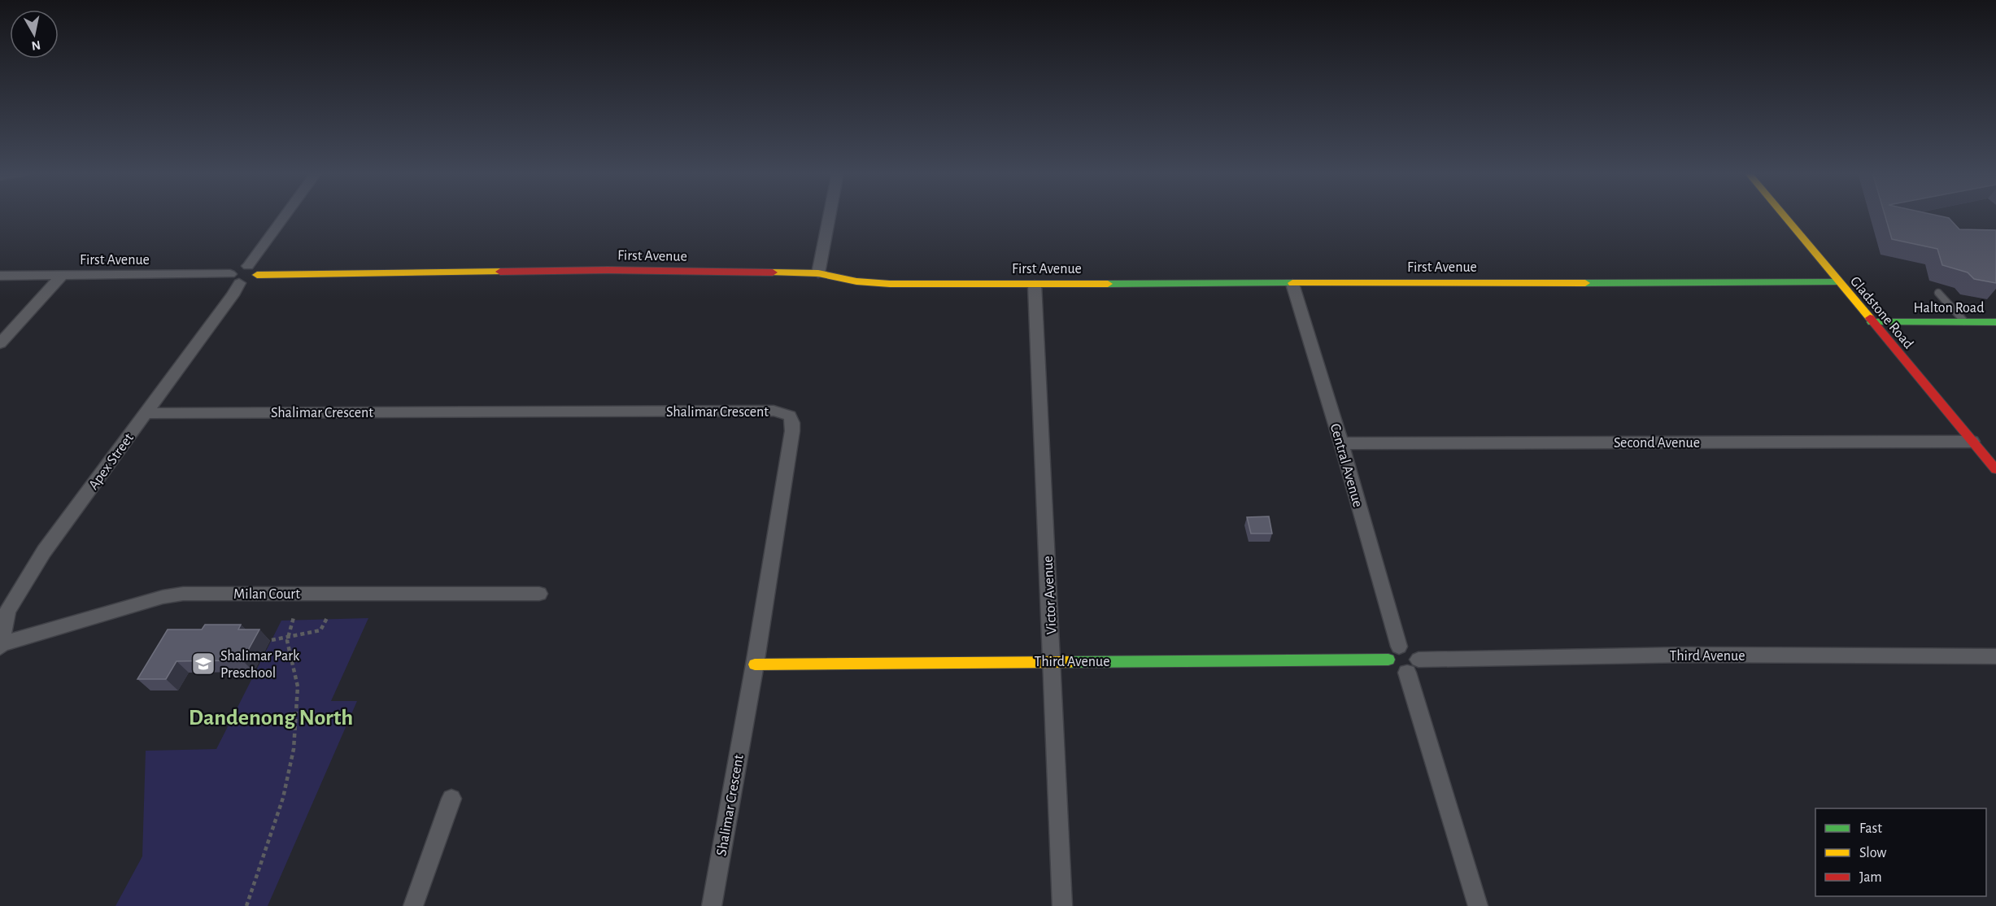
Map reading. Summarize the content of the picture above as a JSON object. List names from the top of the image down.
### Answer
{
  "streets": {
    "street": [
      "First Avenue",
      "Halton Road",
      "Gladstone Road",
      "Shalimar Crescent",
      "Second Avenue",
      "Apex Street",
      "Central Avenue",
      "Milan Court",
      "Victor Avenue",
      "Third Avenue"
    ]
  },
  "crossings": [
    ["First Avenue", "Gladstone Road"],
    ["First Avenue", "Apex Street"],
    ["First Avenue", "Central Avenue"],
    ["First Avenue", "Victor Avenue"],
    ["Halton Road", "Gladstone Road"],
    ["Gladstone Road", "Second Avenue"],
    ["Shalimar Crescent", "Apex Street"],
    ["Shalimar Crescent", "Third Avenue"],
    ["Second Avenue", "Central Avenue"],
    ["Apex Street", "Milan Court"],
    ["Central Avenue", "Third Avenue"],
    ["Victor Avenue", "Third Avenue"]
  ],
  "districts": ["Dandenong North"],
  "places": {
    "school or university": ["Shalimar Park Preschool"]
  },
  "legend": ["Fast", "Slow", "Jam"],
  "north": "bottom"
}
